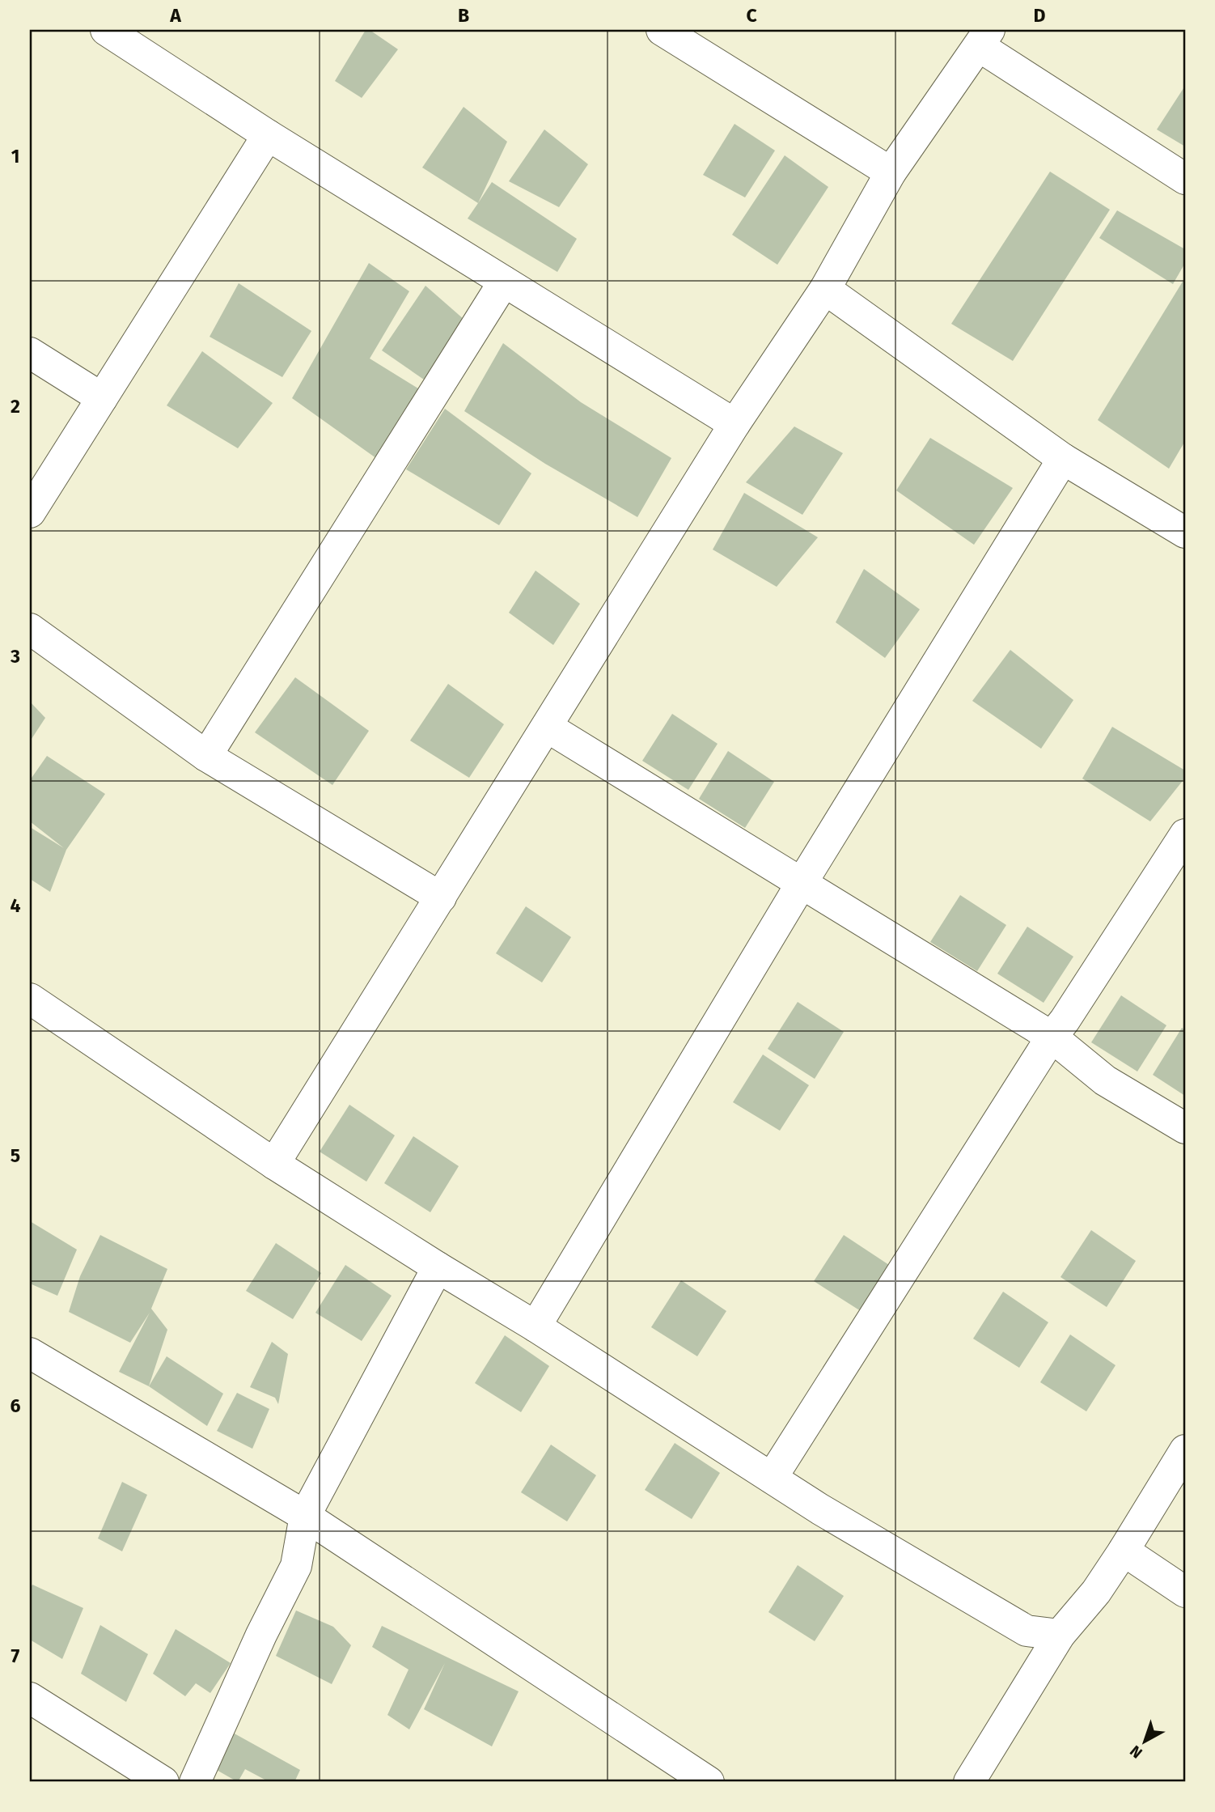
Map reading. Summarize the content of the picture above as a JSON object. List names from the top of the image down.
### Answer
{
  "north": "bottom left",
  "grid": {
    "columns": [
      "A",
      "B",
      "C",
      "D"
    ],
    "rows": [
      "1",
      "2",
      "3",
      "4",
      "5",
      "6",
      "7"
    ]
  }
}
